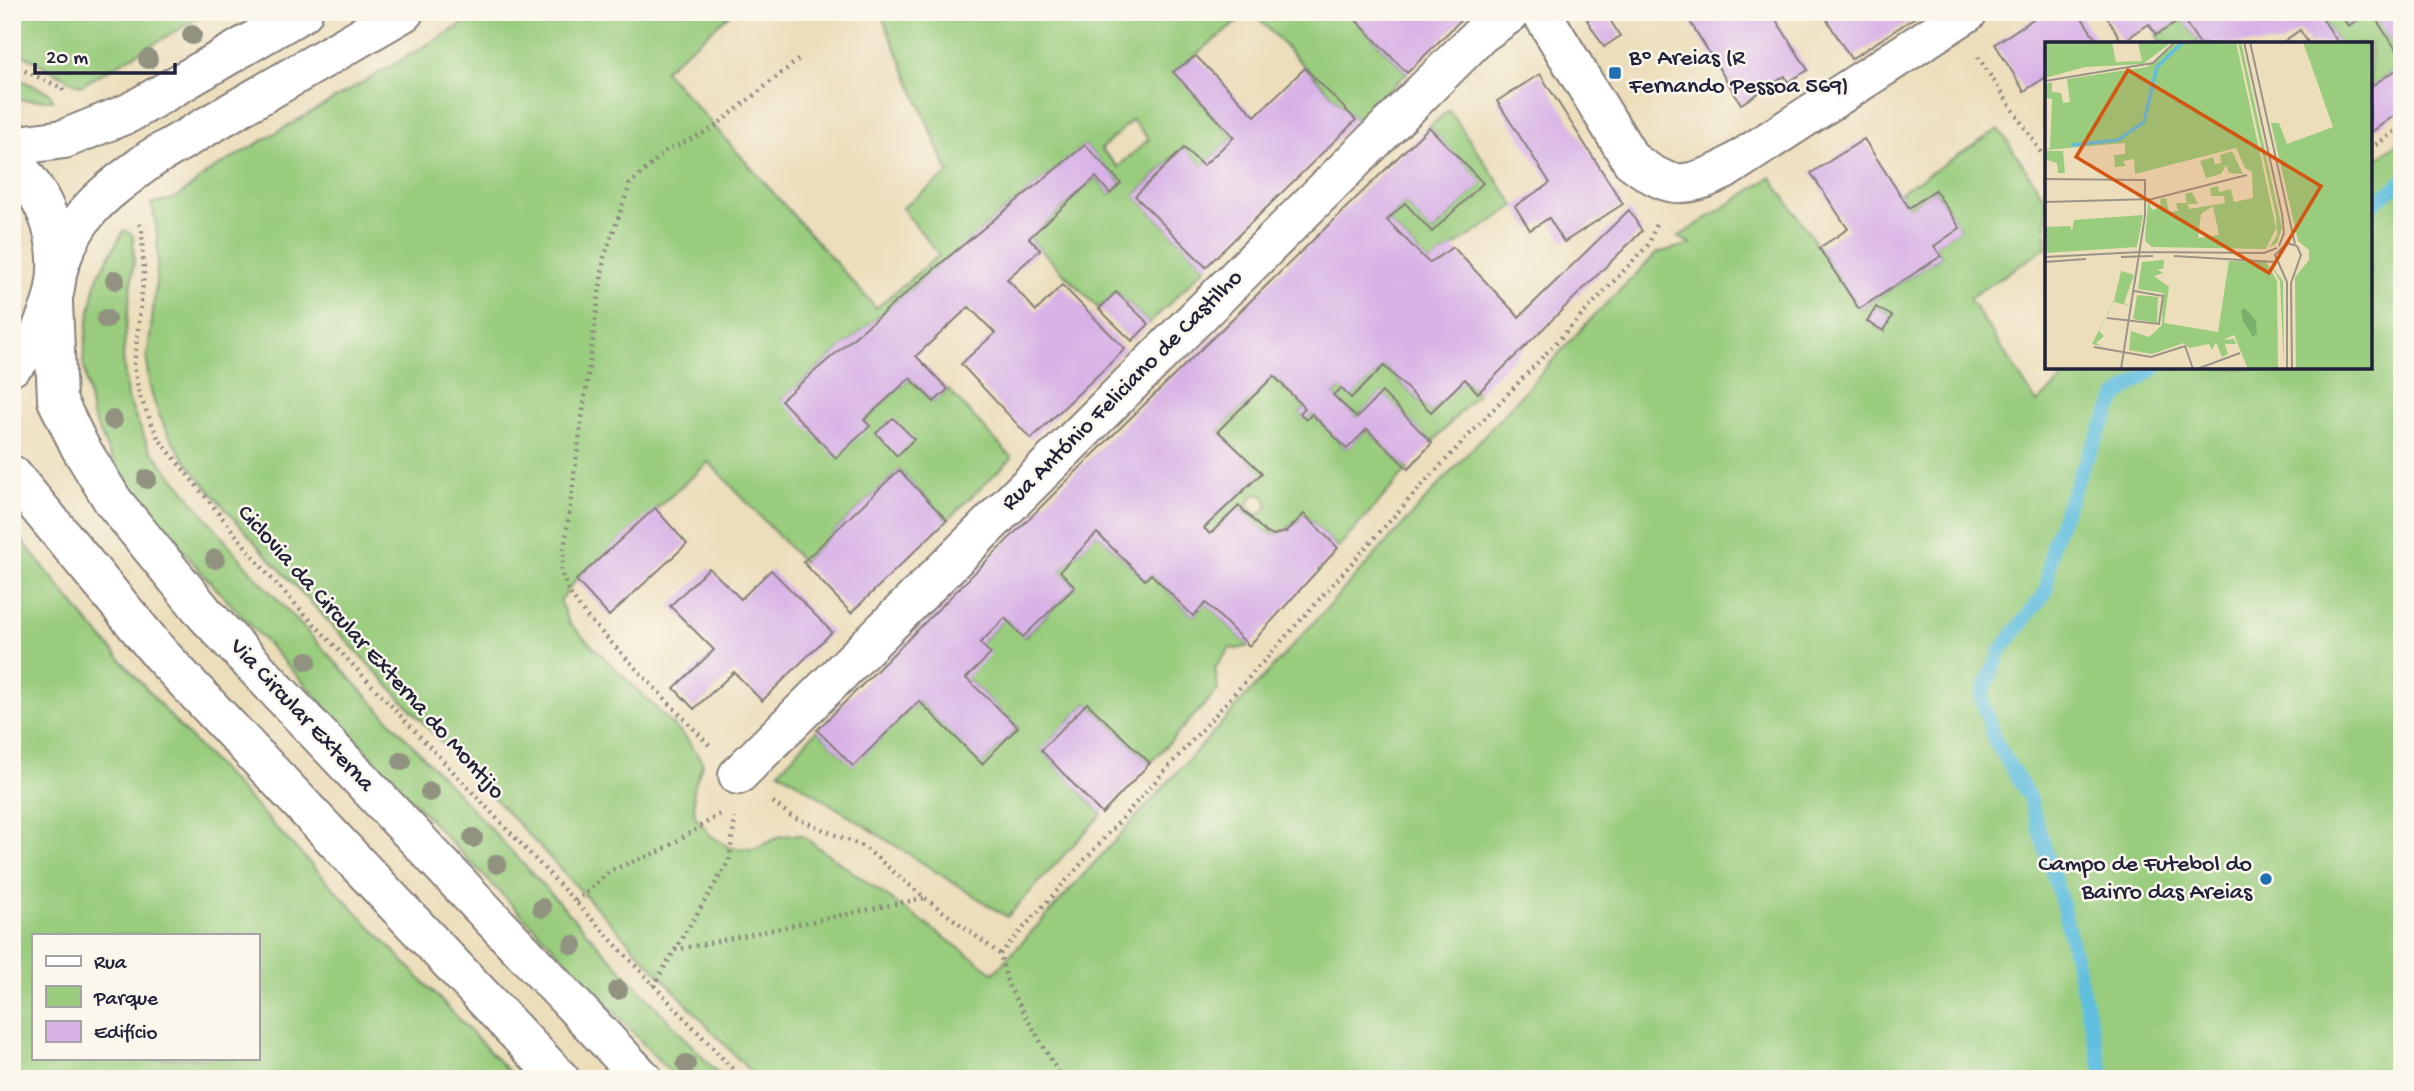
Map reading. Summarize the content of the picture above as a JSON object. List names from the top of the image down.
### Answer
{
  "streets": {
    "street": ["Rua António Feliciano de Castilho", "Via Circular Externa"],
    "path": ["Ciclovia da Circular Externa do Montijo"]
  },
  "places": {
    "transit": ["Bº Areias (R Fernando Pessoa 569)"],
    "other": ["Campo de Futebol do Bairro das Areias"]
  },
  "legend": ["Rua", "Parque", "Edifício"],
  "scale_bar": "20 m"
}
